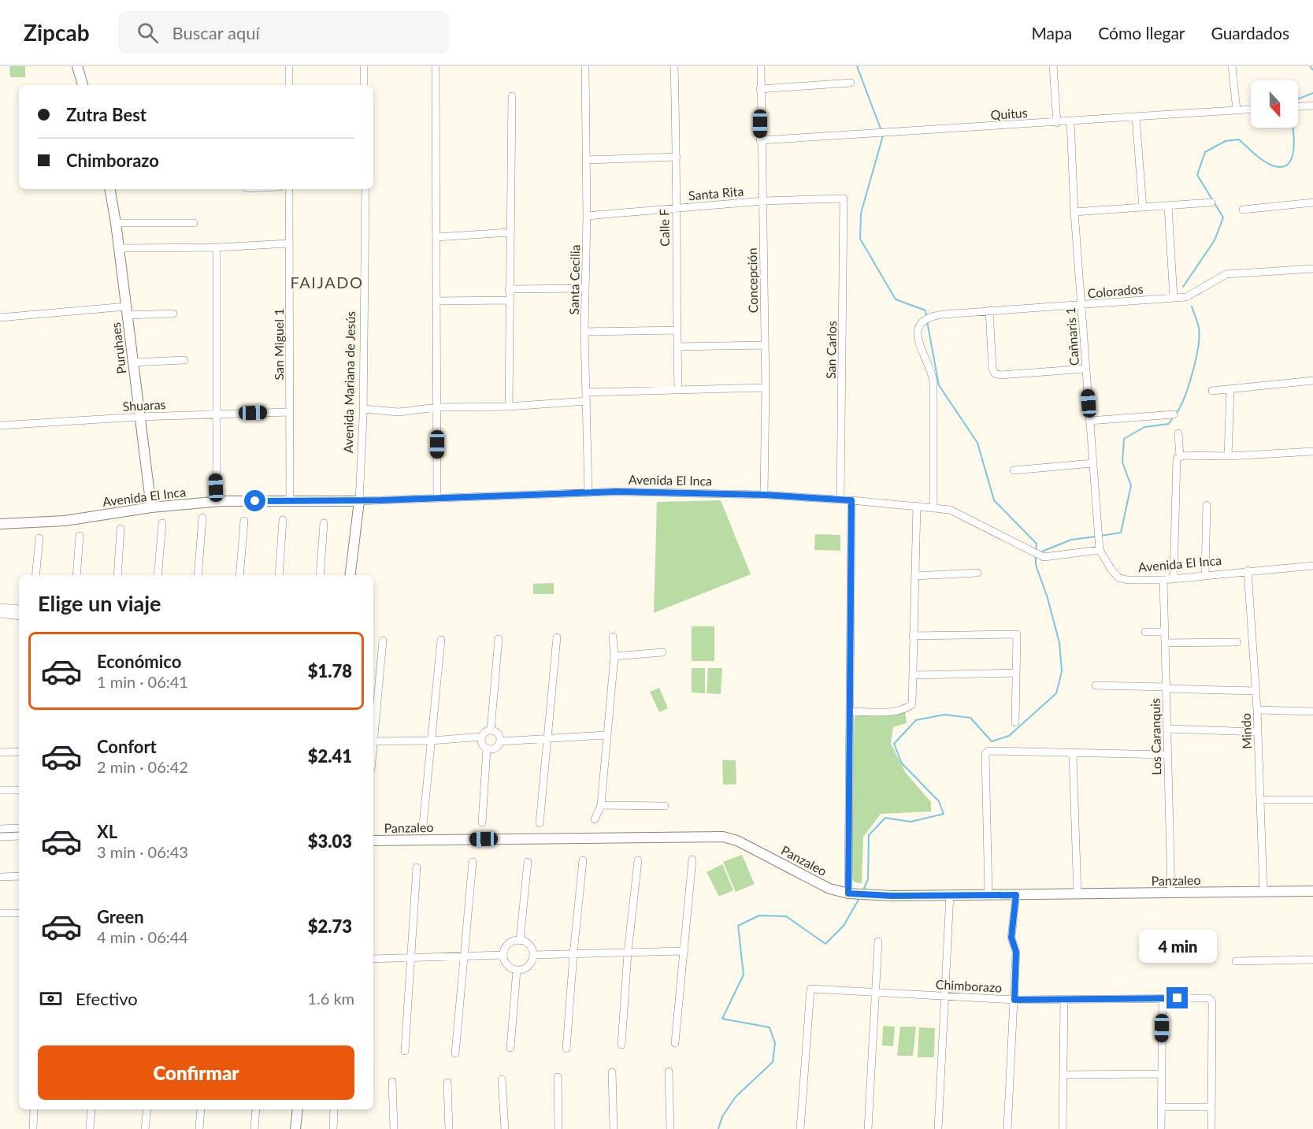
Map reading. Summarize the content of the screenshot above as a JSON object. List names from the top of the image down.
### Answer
{
  "streets": {
    "street": [
      "Quitus",
      "Santa Rita",
      "Calle F",
      "Santa Cecilia",
      "Concepción",
      "Colorados",
      "Cañnaris 1",
      "San Miguel 1",
      "Puruhaes",
      "San Carlos",
      "Avenida Mariana de Jesús",
      "Shuaras",
      "Avenida El Inca",
      "Mindo",
      "Los Caranquis",
      "Panzaleo",
      "Chimborazo"
    ]
  },
  "crossings": [
    ["Quitus", "Concepción"],
    ["Quitus", "Cañnaris 1"],
    ["Santa Rita", "Calle F"],
    ["Santa Rita", "Santa Cecilia"],
    ["Santa Rita", "Concepción"],
    ["Santa Rita", "San Carlos"],
    ["Santa Cecilia", "Avenida El Inca"],
    ["Concepción", "Avenida El Inca"],
    ["Colorados", "Cañnaris 1"],
    ["Colorados", "Avenida El Inca"],
    ["Cañnaris 1", "Avenida El Inca"],
    ["San Miguel 1", "Shuaras"],
    ["San Miguel 1", "Avenida El Inca"],
    ["Puruhaes", "Shuaras"],
    ["Puruhaes", "Avenida El Inca"],
    ["San Carlos", "Avenida El Inca"],
    ["Avenida Mariana de Jesús", "Avenida El Inca"],
    ["Avenida El Inca", "Mindo"],
    ["Avenida El Inca", "Los Caranquis"],
    ["Mindo", "Panzaleo"],
    ["Los Caranquis", "Panzaleo"]
  ],
  "districts": ["FAIJADO"],
  "north": "bottom",
  "page": {
    "header": "Zipcab",
    "search": "Buscar aquí",
    "nav": ["Mapa", "Cómo llegar", "Guardados"],
    "banner": ["Zutra Best", "Chimborazo"],
    "heading": "Elige un viaje",
    "list": [
      {
        "name": "Económico",
        "note": "1 min · 06:41",
        "value": "$1.78"
      },
      {
        "name": "Confort",
        "note": "2 min · 06:42",
        "value": "$2.41"
      },
      {
        "name": "XL",
        "note": "3 min · 06:43",
        "value": "$3.03"
      },
      {
        "name": "Green",
        "note": "4 min · 06:44",
        "value": "$2.73"
      }
    ],
    "bubble": "4 min",
    "pay": ["Efectivo", "1.6 km"],
    "buttons": "Confirmar"
  }
}
